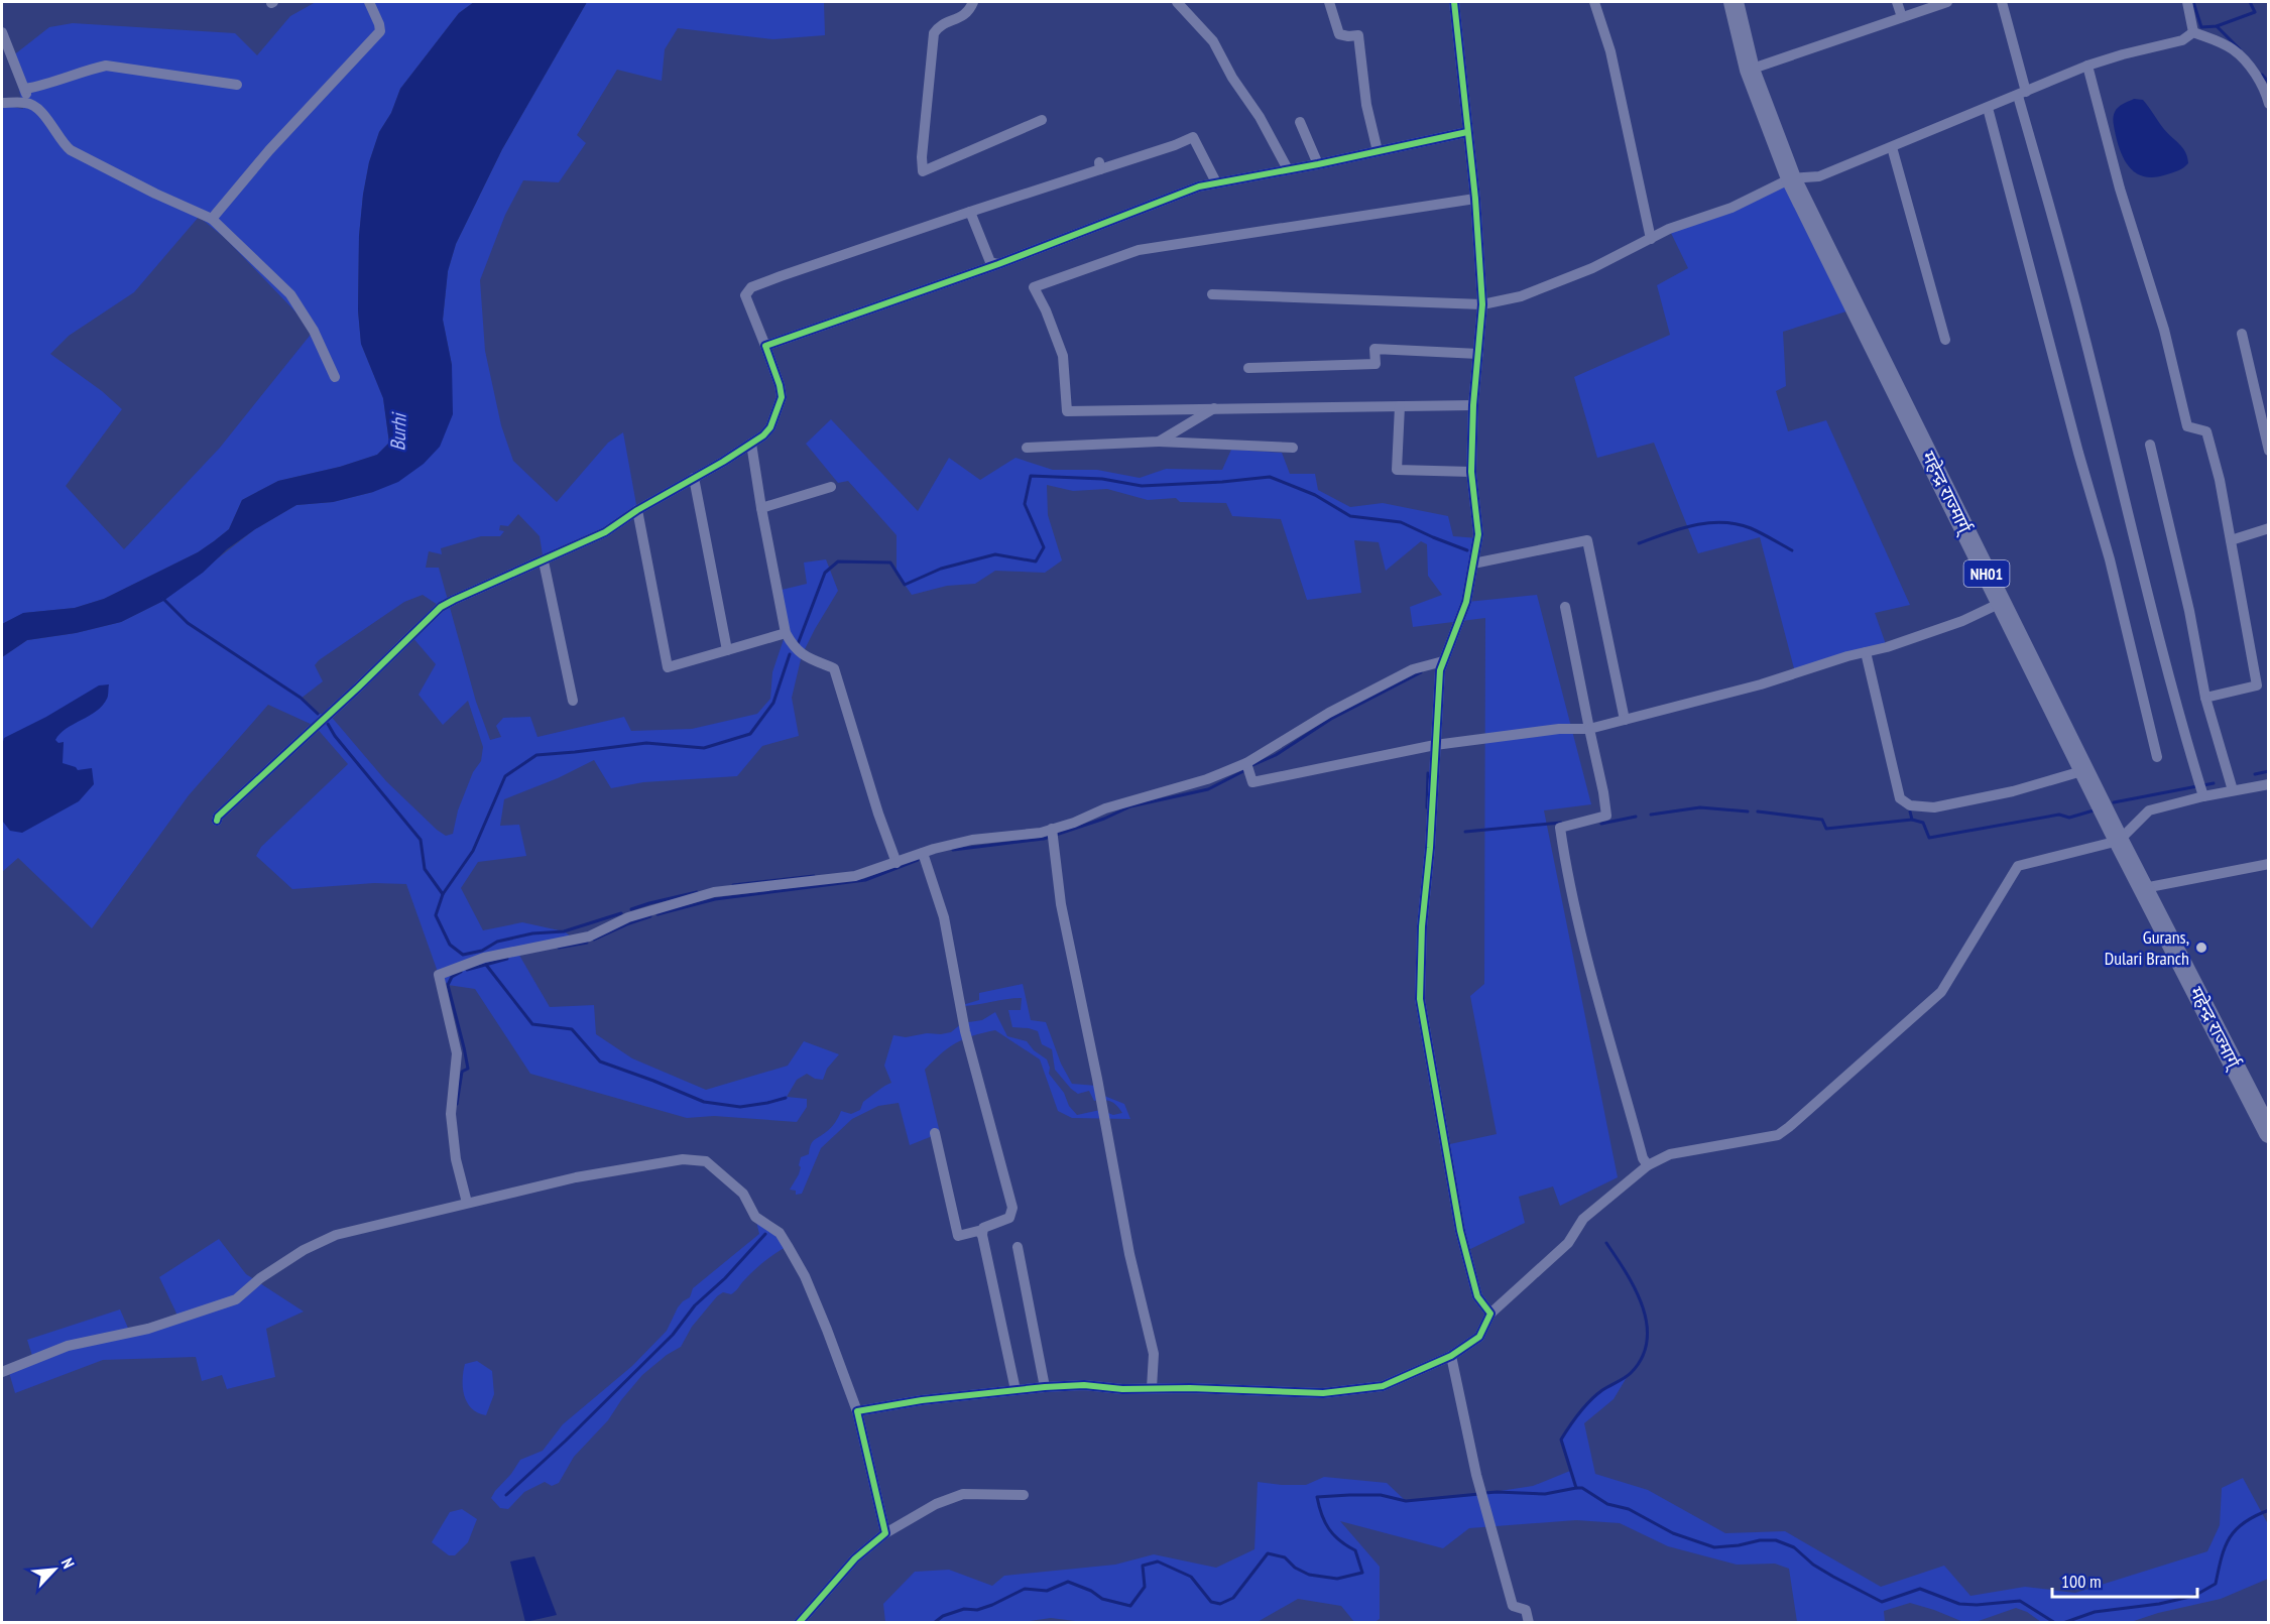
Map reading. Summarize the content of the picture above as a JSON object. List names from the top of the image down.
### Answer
{
  "streets": {
    "highway": ["महेन्द्र राज्मार्ग्", "NH01"]
  },
  "water": ["Burhi"],
  "places": ["Gurans, Dulari Branch"],
  "scale_bar": "100 m",
  "north": "top right"
}
